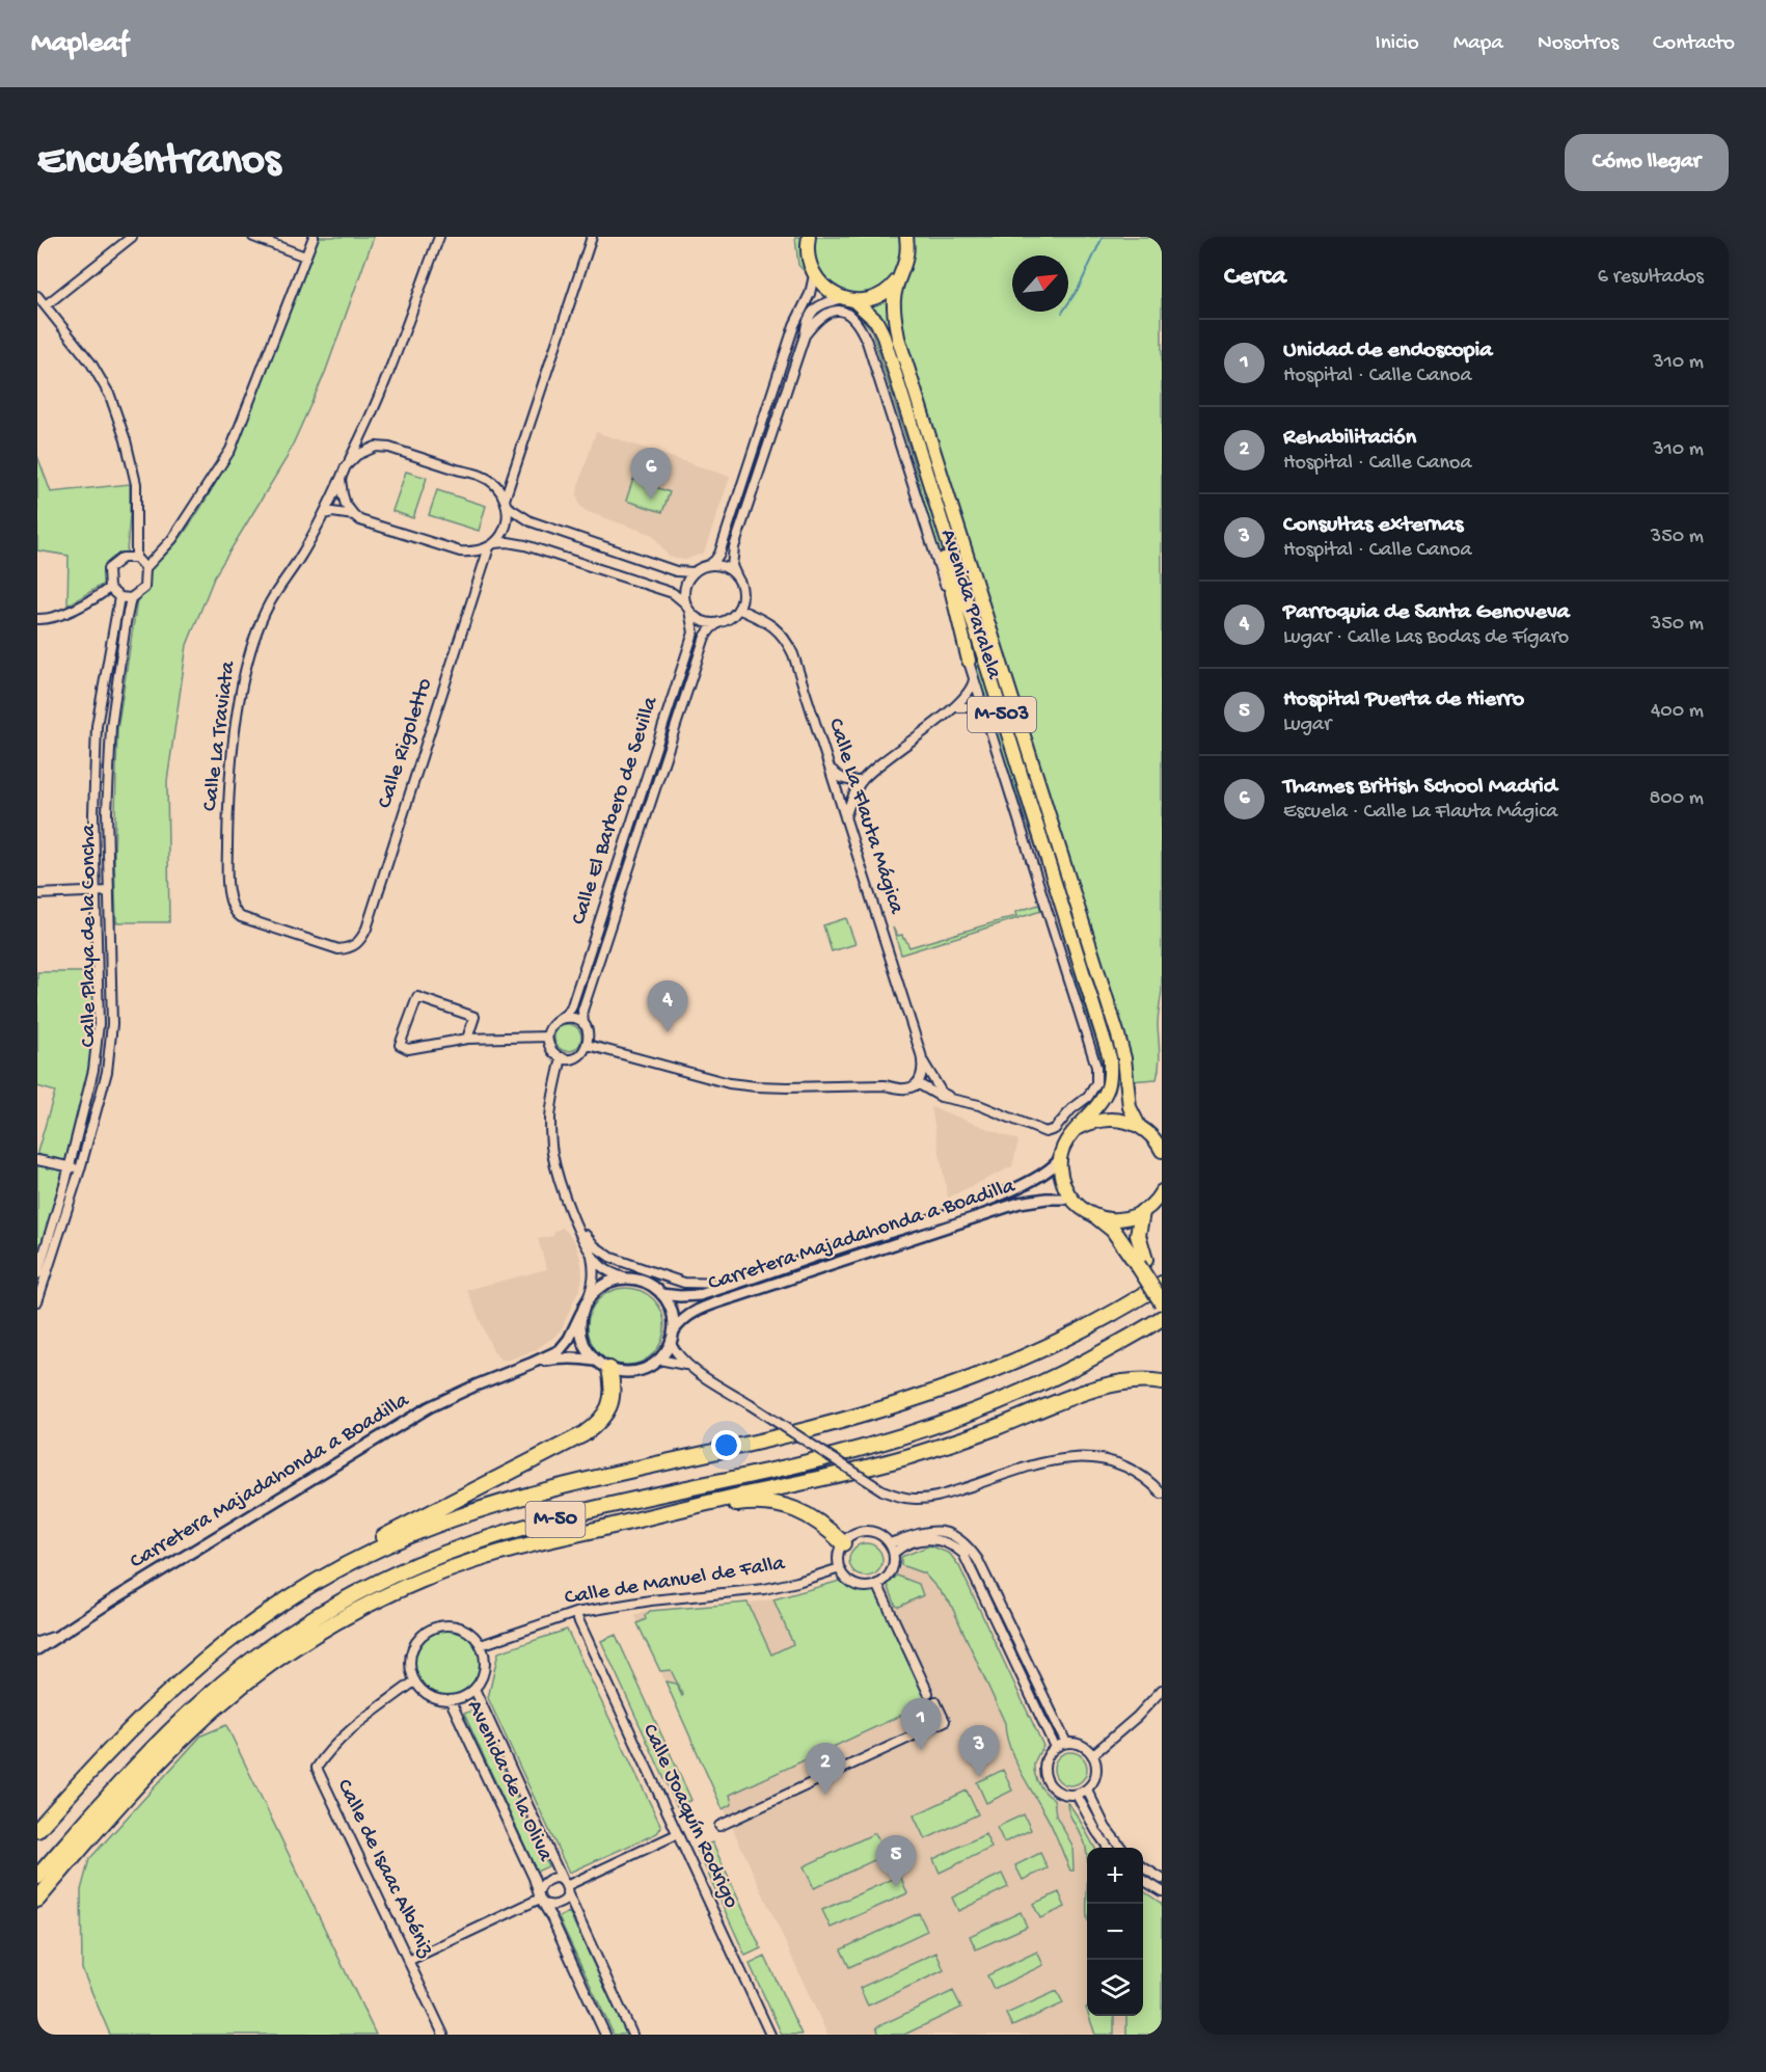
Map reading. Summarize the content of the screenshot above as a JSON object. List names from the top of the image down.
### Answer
{
  "streets": {
    "highway": ["M-503", "M-50"],
    "street": [
      "Avenida Paralela",
      "Calle La Traviata",
      "Calle Rigoletto",
      "Calle El Barbero de Sevilla",
      "Calle La Flauta Mágica",
      "Calle Playa de la Concha",
      "Carretera Majadahonda a Boadilla",
      "Calle de Manuel de Falla",
      "Avenida de la Oliva",
      "Calle Joaquín Rodrigo",
      "Calle de Isaac Albéniz"
    ]
  },
  "crossings": [
    ["Avenida Paralela", "M-503"],
    ["Avenida Paralela", "Calle La Flauta Mágica"],
    ["M-503", "Carretera Majadahonda a Boadilla"],
    ["Calle La Traviata", "Calle Rigoletto"],
    ["Calle El Barbero de Sevilla", "Calle La Flauta Mágica"],
    ["Calle de Manuel de Falla", "Avenida de la Oliva"],
    ["Calle de Manuel de Falla", "Calle Joaquín Rodrigo"],
    ["Calle de Manuel de Falla", "Calle de Isaac Albéniz"],
    ["Avenida de la Oliva", "Calle de Isaac Albéniz"]
  ],
  "north": "top right",
  "page": {
    "header": "Mapleaf",
    "nav": [
      "Inicio",
      "Mapa",
      "Nosotros",
      "Contacto"
    ],
    "buttons": "Cómo llegar",
    "title": "Encuéntranos",
    "heading": ["Cerca", "6 resultados"],
    "list": [
      {
        "mark": "1",
        "name": "Unidad de endoscopia",
        "note": "Hospital · Calle Canoa",
        "value": "310 m"
      },
      {
        "mark": "2",
        "name": "Rehabilitación",
        "note": "Hospital · Calle Canoa",
        "value": "310 m"
      },
      {
        "mark": "3",
        "name": "Consultas externas",
        "note": "Hospital · Calle Canoa",
        "value": "350 m"
      },
      {
        "mark": "4",
        "name": "Parroquia de Santa Genoveva",
        "note": "Lugar · Calle Las Bodas de Fígaro",
        "value": "350 m"
      },
      {
        "mark": "5",
        "name": "Hospital Puerta de Hierro",
        "note": "Lugar",
        "value": "400 m"
      },
      {
        "mark": "6",
        "name": "Thames British School Madrid",
        "note": "Escuela · Calle La Flauta Mágica",
        "value": "800 m"
      }
    ],
    "pins": [
      "6",
      "4",
      "1",
      "3",
      "2",
      "5"
    ],
    "map_buttons": ["+", "−"]
  }
}
